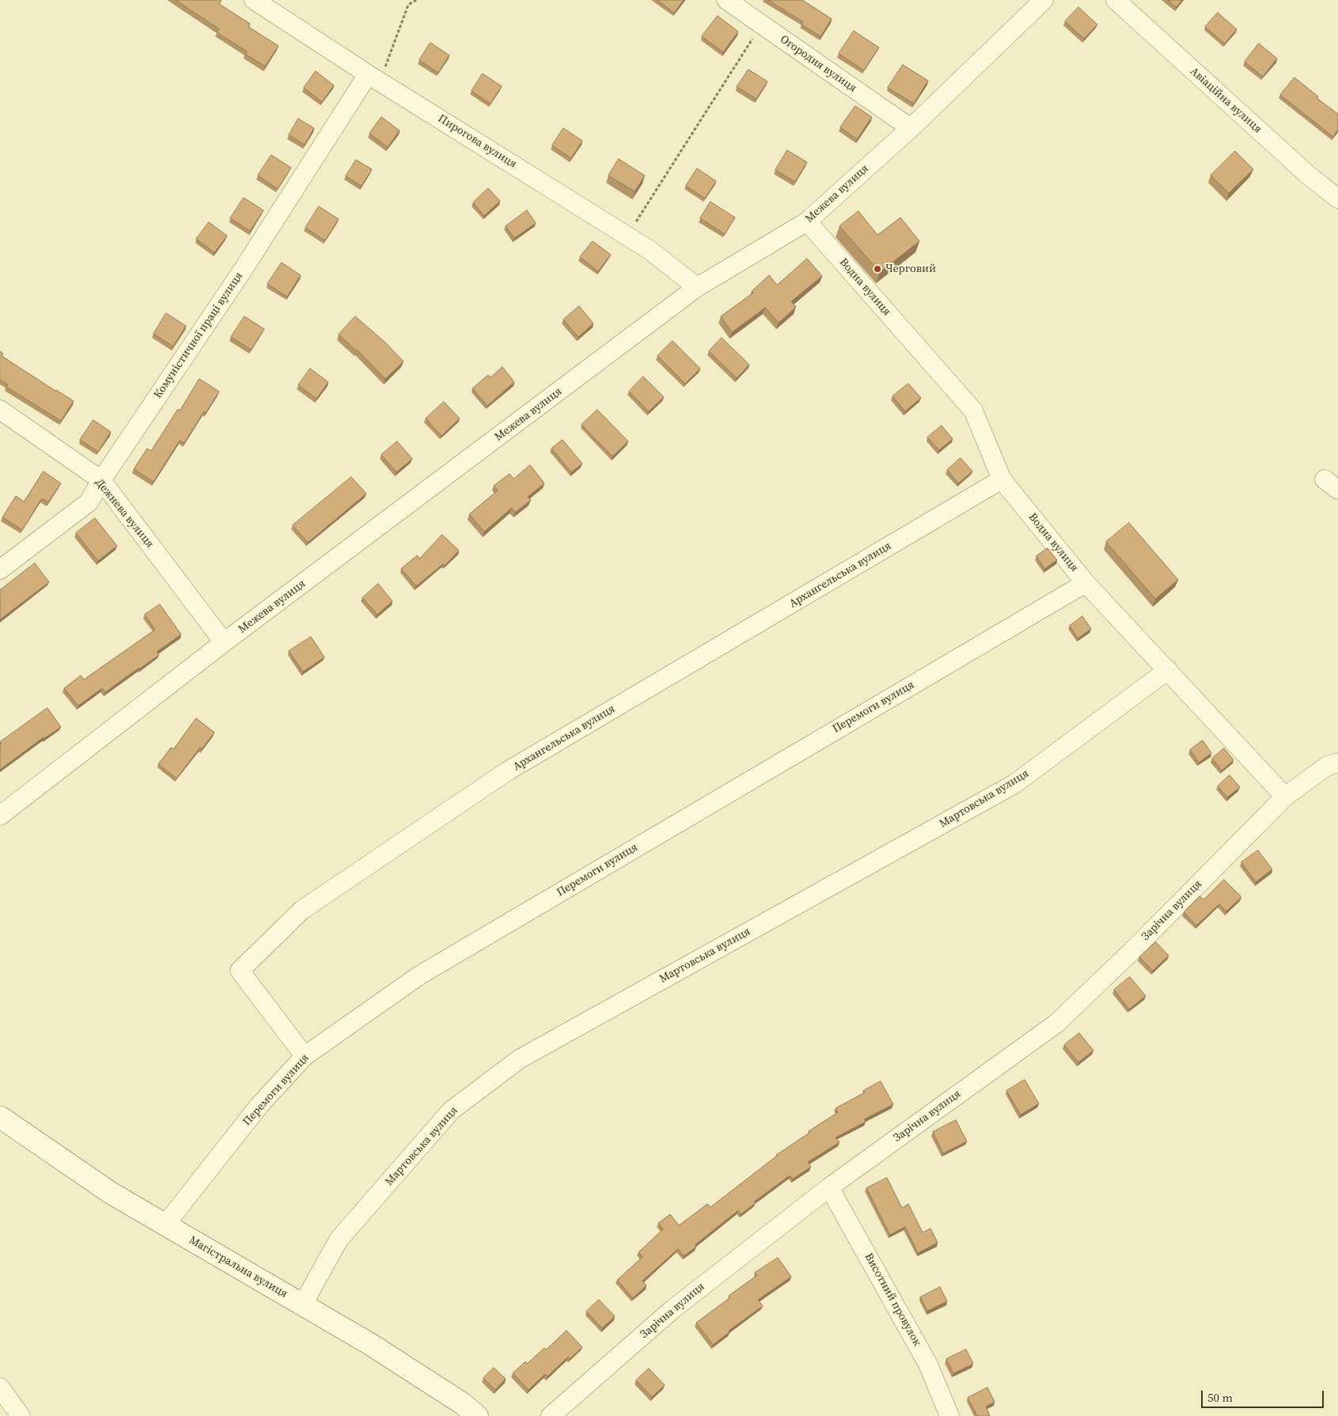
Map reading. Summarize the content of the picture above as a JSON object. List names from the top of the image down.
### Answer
{
  "streets": {
    "main road": ["Магістральна вулиця"],
    "street": [
      "Огородня вулиця",
      "Авіаційна вулиця",
      "Пирогова вулиця",
      "Межева вулиця",
      "Водна вулиця",
      "Комуністичної праці вулиця",
      "Дежнева вулиця",
      "Архангельська вулиця",
      "Перемоги вулиця",
      "Мартовська вулиця",
      "Зарічна вулиця",
      "Висотний провулок"
    ]
  },
  "crossings": [
    ["Огородня вулиця", "Межева вулиця"],
    ["Пирогова вулиця", "Межева вулиця"],
    ["Пирогова вулиця", "Комуністичної праці вулиця"],
    ["Межева вулиця", "Водна вулиця"],
    ["Межева вулиця", "Дежнева вулиця"],
    ["Водна вулиця", "Архангельська вулиця"],
    ["Водна вулиця", "Перемоги вулиця"],
    ["Водна вулиця", "Мартовська вулиця"],
    ["Водна вулиця", "Зарічна вулиця"],
    ["Комуністичної праці вулиця", "Дежнева вулиця"],
    ["Архангельська вулиця", "Перемоги вулиця"],
    ["Перемоги вулиця", "Магістральна вулиця"],
    ["Мартовська вулиця", "Магістральна вулиця"],
    ["Зарічна вулиця", "Висотний провулок"]
  ],
  "places": ["Черговий"],
  "scale_bar": "50 m"
}
